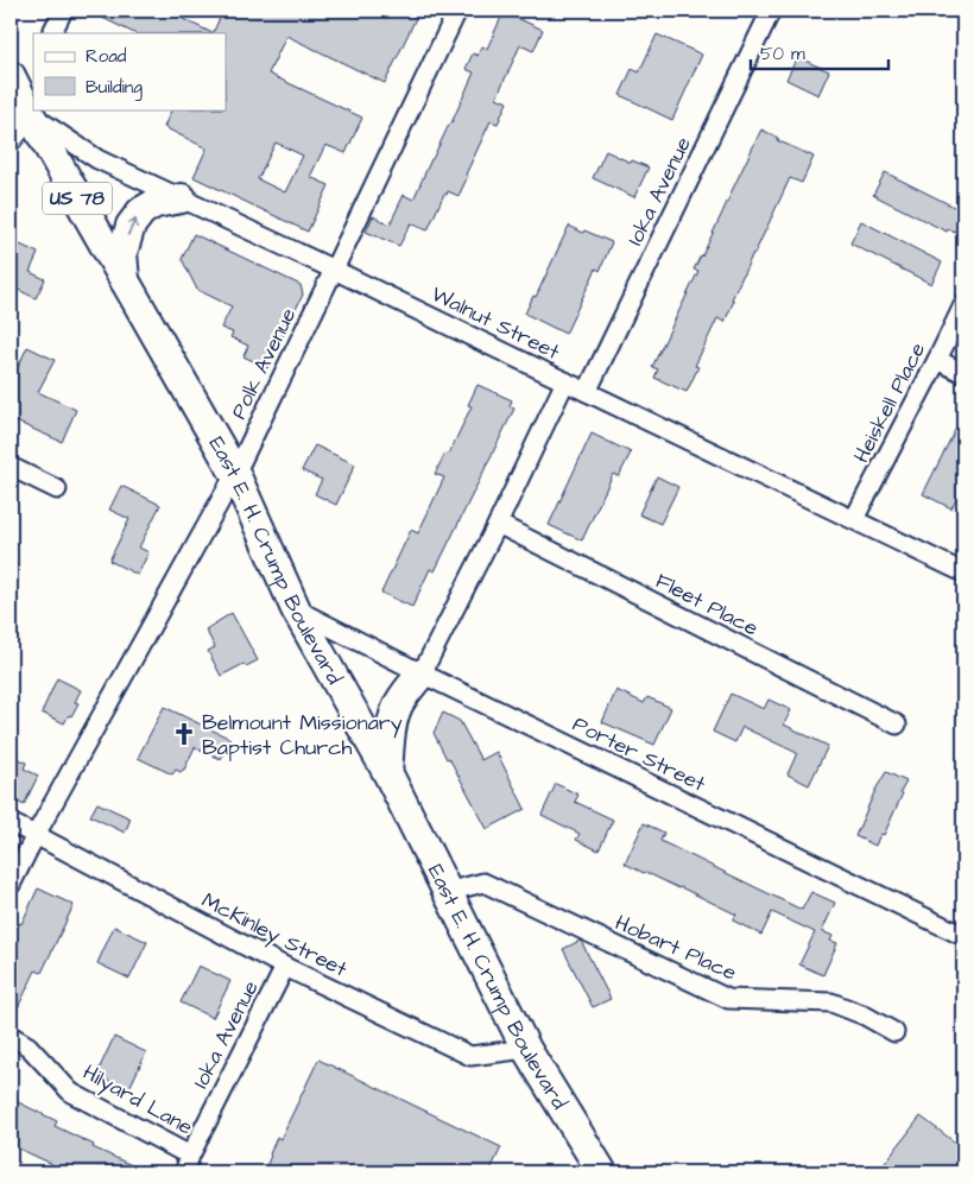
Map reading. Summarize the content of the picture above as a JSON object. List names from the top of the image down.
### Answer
{
  "streets": {
    "main road": ["US 78", "East E. H. Crump Boulevard"],
    "street": [
      "Ioka Avenue",
      "Walnut Street",
      "Polk Avenue",
      "Heiskell Place",
      "Fleet Place",
      "Porter Street",
      "McKinley Street",
      "Hobart Place",
      "Hilyard Lane"
    ]
  },
  "crossings": [
    ["Ioka Avenue", "Walnut Street"],
    ["Ioka Avenue", "McKinley Street"],
    ["Ioka Avenue", "Hilyard Lane"],
    ["Walnut Street", "Polk Avenue"],
    ["Walnut Street", "Heiskell Place"],
    ["Walnut Street", "East E. H. Crump Boulevard"],
    ["Polk Avenue", "East E. H. Crump Boulevard"],
    ["Polk Avenue", "McKinley Street"],
    ["East E. H. Crump Boulevard", "Porter Street"],
    ["East E. H. Crump Boulevard", "McKinley Street"],
    ["East E. H. Crump Boulevard", "Hobart Place"]
  ],
  "places": {
    "church": ["Belmount Missionary Baptist Church"]
  },
  "legend": ["Road", "Building"],
  "scale_bar": "50 m"
}
